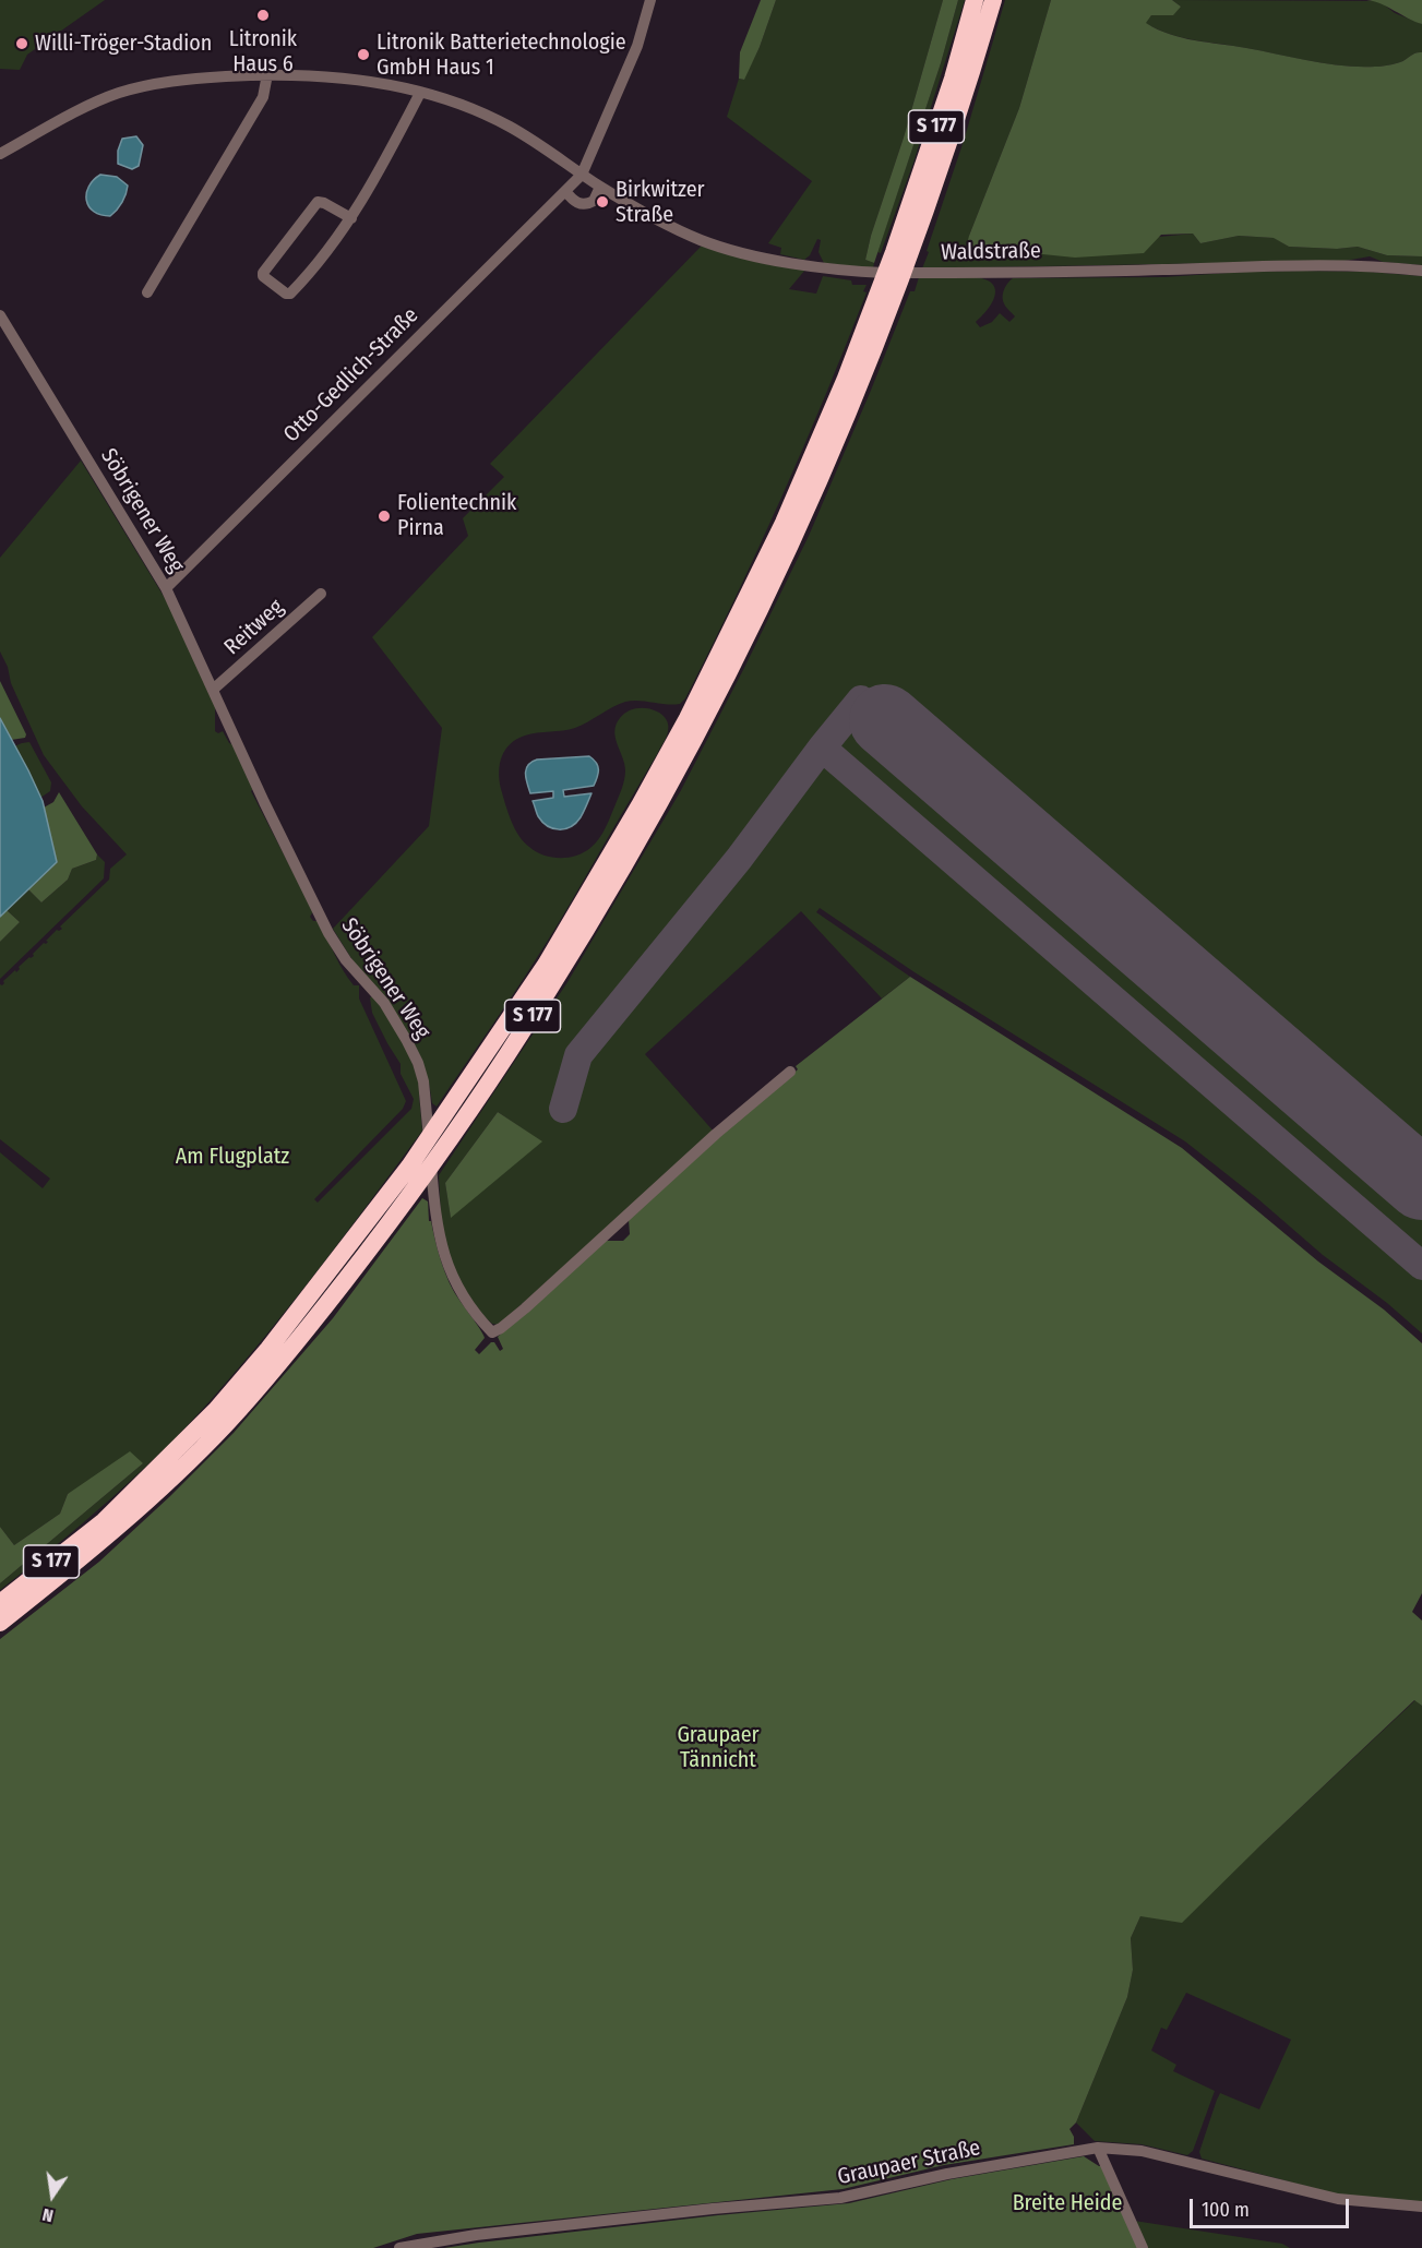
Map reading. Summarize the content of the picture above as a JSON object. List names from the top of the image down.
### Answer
{
  "streets": {
    "highway": ["S 177"],
    "street": [
      "Waldstraße",
      "Otto-Gedlich-Straße",
      "Söbrigener Weg",
      "Reitweg",
      "Graupaer Straße"
    ]
  },
  "crossings": [
    ["Waldstraße", "Otto-Gedlich-Straße"],
    ["Otto-Gedlich-Straße", "Söbrigener Weg"],
    ["Söbrigener Weg", "Reitweg"]
  ],
  "parks": ["Am Flugplatz", "Graupaer Tännicht", "Breite Heide"],
  "places": [
    "Litronik Haus 6",
    "Willi-Tröger-Stadion",
    "Litronik Batterietechnologie GmbH Haus 1",
    "Birkwitzer Straße",
    "Folientechnik Pirna"
  ],
  "scale_bar": "100 m",
  "north": "bottom"
}
